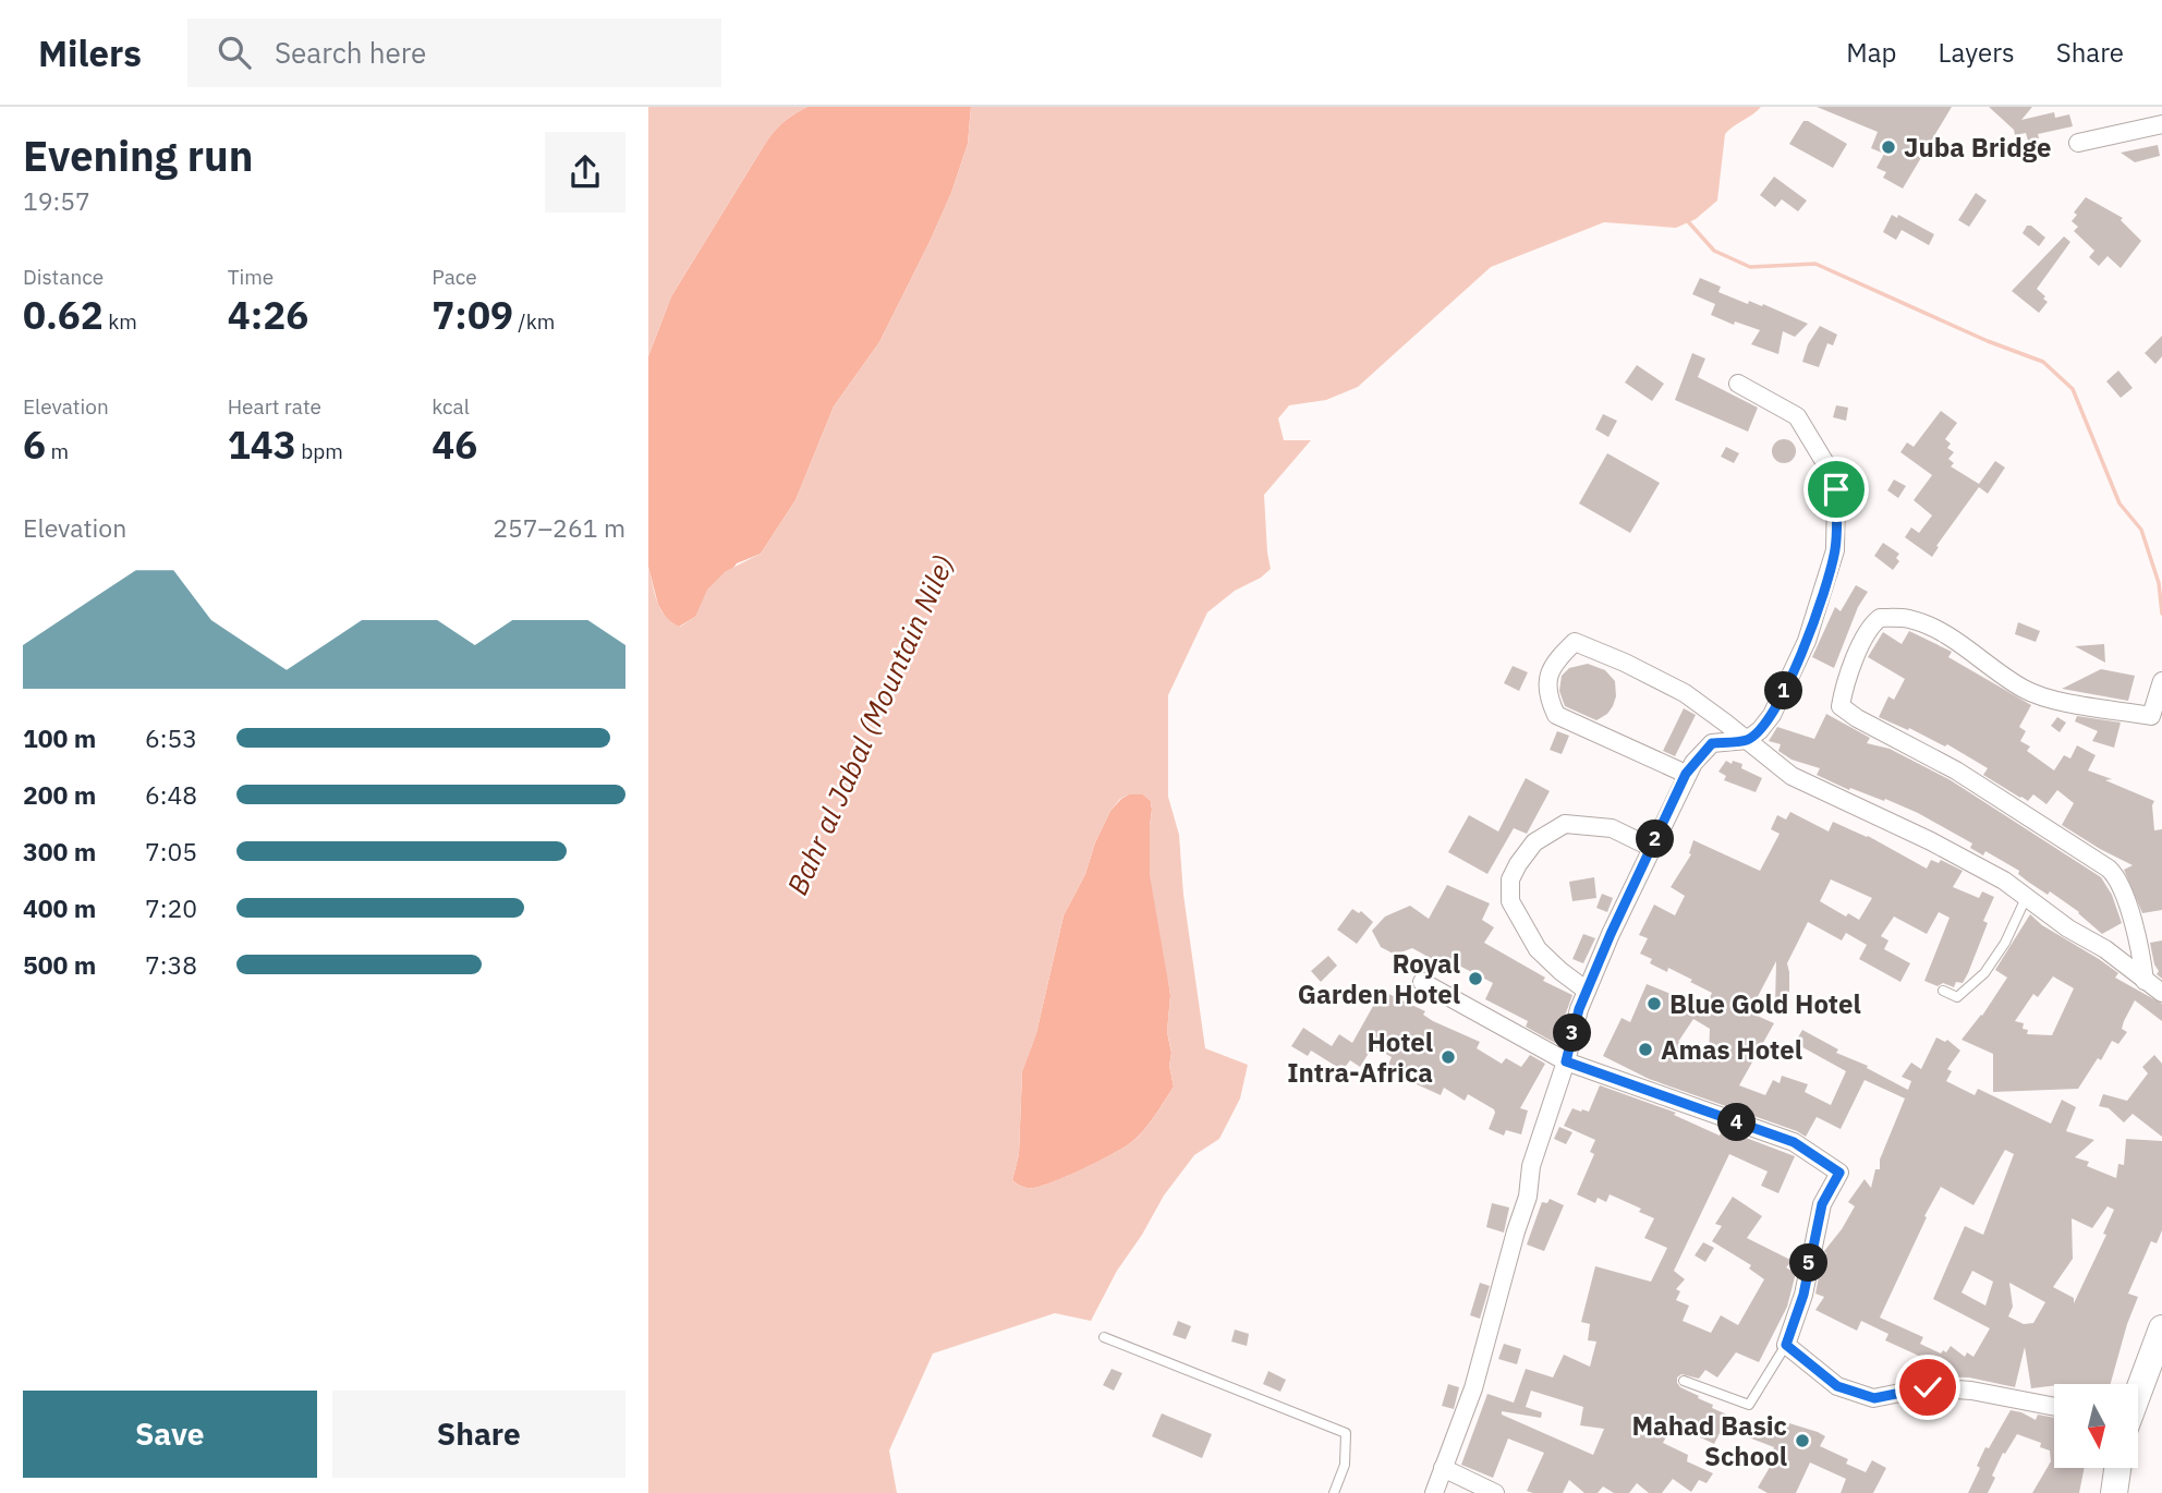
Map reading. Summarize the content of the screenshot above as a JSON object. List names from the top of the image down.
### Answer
{
  "water": ["Bahr al Jabal (Mountain Nile)"],
  "places": [
    "Juba Bridge",
    "Royal Garden Hotel",
    "Blue Gold Hotel",
    "Amas Hotel",
    "Hotel Intra-Africa",
    "Mahad Basic School"
  ],
  "north": "bottom",
  "page": {
    "header": "Milers",
    "search": "Search here",
    "nav": ["Map", "Layers", "Share"],
    "heading": ["Evening run", "19:57"],
    "stats": [
      ["Distance", "0.62 km"],
      ["Time", "4:26"],
      ["Pace", "7:09 /km"],
      ["Elevation", "6 m"],
      ["Heart rate", "143 bpm"],
      ["kcal", "46"]
    ],
    "chart": ["Elevation", "257–261 m"],
    "pins": [
      "1",
      "2",
      "3",
      "4",
      "5"
    ],
    "list": [
      {
        "name": "100 m",
        "note": "6:53"
      },
      {
        "name": "200 m",
        "note": "6:48"
      },
      {
        "name": "300 m",
        "note": "7:05"
      },
      {
        "name": "400 m",
        "note": "7:20"
      },
      {
        "name": "500 m",
        "note": "7:38"
      }
    ],
    "buttons": ["Save", "Share"]
  }
}
